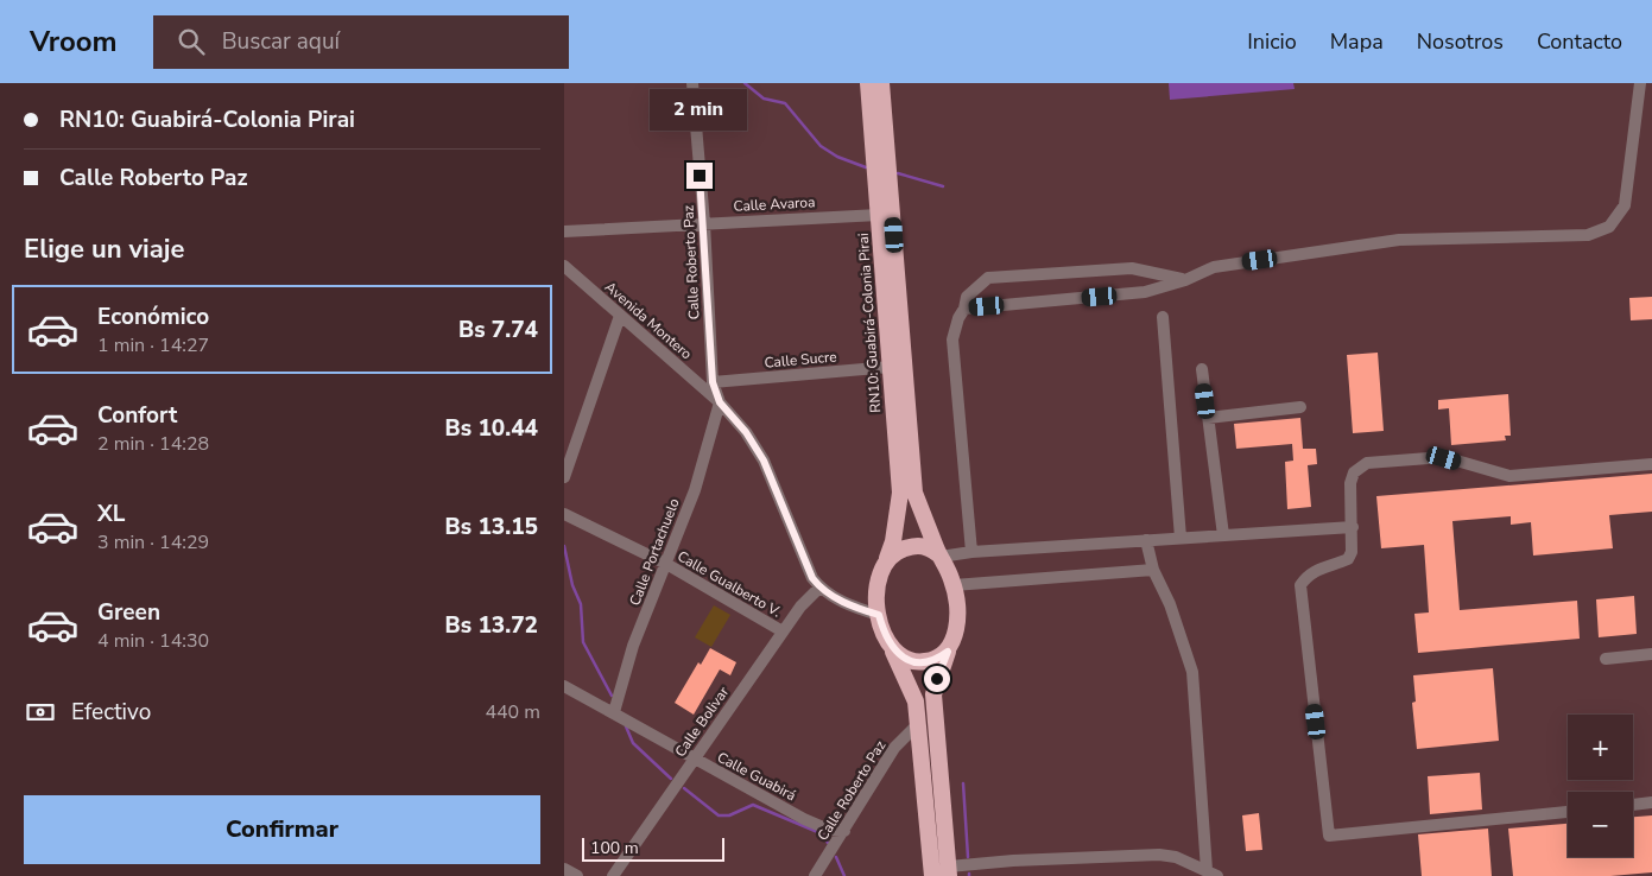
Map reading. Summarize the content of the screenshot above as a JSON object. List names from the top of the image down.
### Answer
{
  "streets": {
    "highway": ["RN10: Guabirá-Colonia Pirai"],
    "street": [
      "Calle Avaroa",
      "Calle Roberto Paz",
      "Avenida Montero",
      "Calle Sucre",
      "Calle Portachuelo",
      "Calle Gualberto V.",
      "Calle Bolivar",
      "Calle Guabirá"
    ]
  },
  "crossings": [
    ["Calle Avaroa", "Calle Roberto Paz"],
    ["Calle Avaroa", "RN10: Guabirá-Colonia Pirai"],
    ["Calle Roberto Paz", "Avenida Montero"],
    ["Calle Roberto Paz", "Calle Sucre"],
    ["Calle Roberto Paz", "Calle Portachuelo"],
    ["Calle Roberto Paz", "Calle Guabirá"],
    ["Avenida Montero", "Calle Portachuelo"],
    ["Avenida Montero", "Calle Bolivar"],
    ["RN10: Guabirá-Colonia Pirai", "Calle Sucre"],
    ["Calle Portachuelo", "Calle Gualberto V."],
    ["Calle Portachuelo", "Calle Guabirá"],
    ["Calle Gualberto V.", "Calle Bolivar"],
    ["Calle Bolivar", "Calle Guabirá"]
  ],
  "scale_bar": "100 m",
  "page": {
    "header": "Vroom",
    "search": "Buscar aquí",
    "nav": [
      "Inicio",
      "Mapa",
      "Nosotros",
      "Contacto"
    ],
    "banner": ["RN10: Guabirá-Colonia Pirai", "Calle Roberto Paz"],
    "bubble": "2 min",
    "heading": "Elige un viaje",
    "list": [
      {
        "name": "Económico",
        "note": "1 min · 14:27",
        "value": "Bs 7.74"
      },
      {
        "name": "Confort",
        "note": "2 min · 14:28",
        "value": "Bs 10.44"
      },
      {
        "name": "XL",
        "note": "3 min · 14:29",
        "value": "Bs 13.15"
      },
      {
        "name": "Green",
        "note": "4 min · 14:30",
        "value": "Bs 13.72"
      }
    ],
    "pay": ["Efectivo", "440 m"],
    "map_buttons": ["+", "−"],
    "buttons": "Confirmar",
    "scale": "100 m"
  }
}
